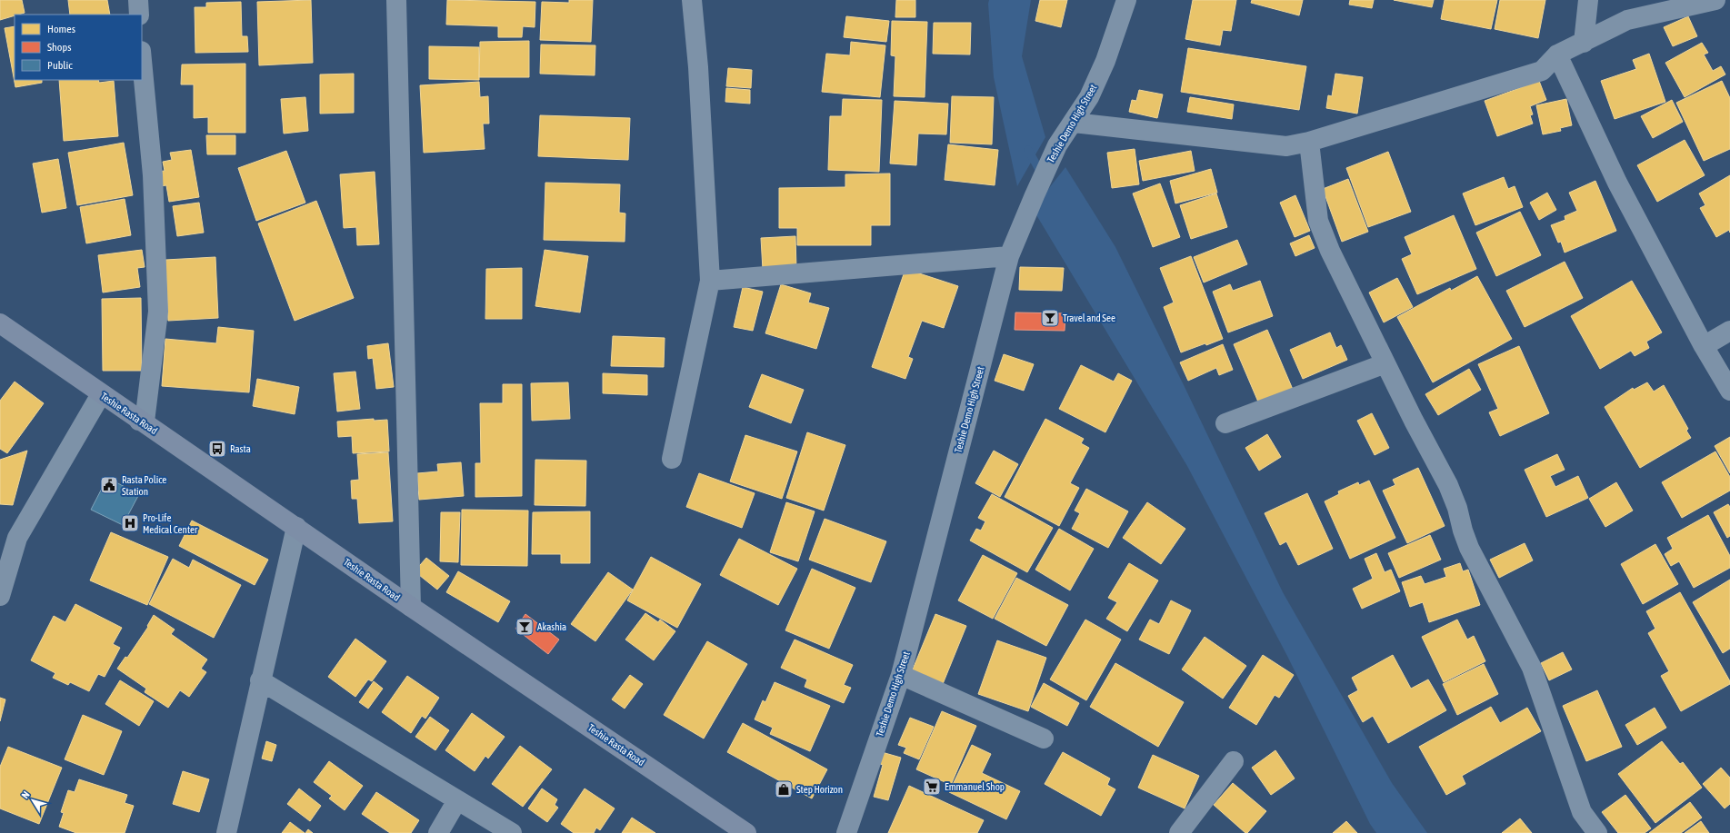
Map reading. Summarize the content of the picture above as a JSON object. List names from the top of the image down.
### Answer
{
  "streets": {
    "main road": ["Teshie Rasta Road"],
    "street": ["Teshie Demo High Street"]
  },
  "places": {
    "bar": ["Travel and See", "Akashia"],
    "bus stop": ["Rasta"],
    "public building": ["Rasta Police Station"],
    "hospital": ["Pro-Life Medical Center"],
    "supermarket": ["Emmanuel Shop"],
    "shop": ["Step Horizon"]
  },
  "legend": ["Homes", "Shops", "Public"],
  "north": "top left"
}
